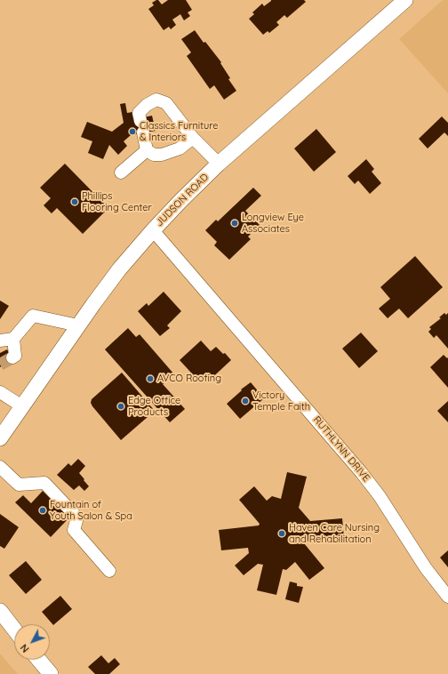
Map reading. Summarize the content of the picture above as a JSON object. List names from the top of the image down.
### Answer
{
  "streets": {
    "main road": ["JUDSON ROAD"],
    "street": ["RUTHLYNN DRIVE"]
  },
  "crossings": [
    ["JUDSON ROAD", "RUTHLYNN DRIVE"]
  ],
  "places": [
    "Classics Furniture & Interiors",
    "Phillips Flooring Center",
    "Longview Eye Associates",
    "AVCO Roofing",
    "Victory Temple Faith",
    "Edge Office Products",
    "Fountain of Youth Salon & Spa",
    "Haven Care Nursing and Rehabilitation"
  ],
  "north": "bottom left"
}
